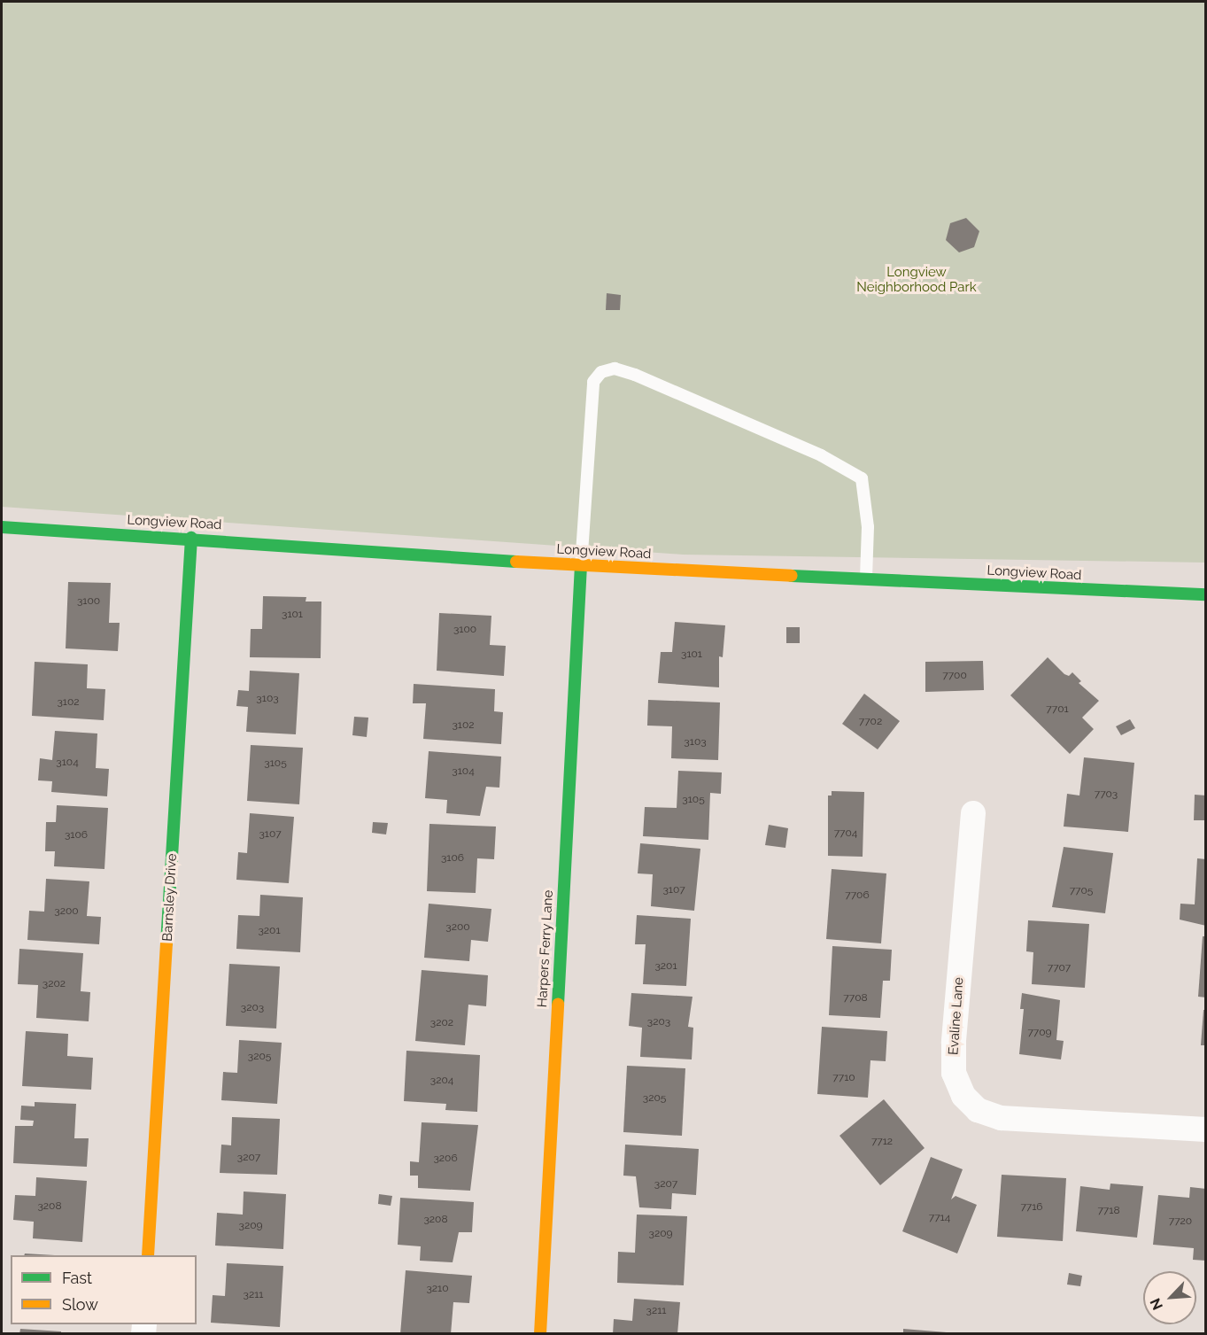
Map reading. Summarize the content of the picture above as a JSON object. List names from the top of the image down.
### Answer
{
  "streets": {
    "street": [
      "Longview Road",
      "Barnsley Drive",
      "Harpers Ferry Lane",
      "Evaline Lane"
    ]
  },
  "crossings": [
    ["Longview Road", "Barnsley Drive"],
    ["Longview Road", "Harpers Ferry Lane"]
  ],
  "parks": ["Longview Neighborhood Park"],
  "house_numbers": [
    "3100",
    "3101",
    "3100",
    "3101",
    "7700",
    "3103",
    "3102",
    "7701",
    "7702",
    "3102",
    "3103",
    "3104",
    "3105",
    "3104",
    "7703",
    "3105",
    "7704",
    "3107",
    "3106",
    "3106",
    "3107",
    "7705",
    "7706",
    "3200",
    "3200",
    "3201",
    "3201",
    "7707",
    "3202",
    "7708",
    "3203",
    "3203",
    "3202",
    "7709",
    "3205",
    "7710",
    "3204",
    "3205",
    "7712",
    "3207",
    "3206",
    "3207",
    "3208",
    "7716",
    "7718",
    "7714",
    "3208",
    "7720",
    "3209",
    "3209",
    "3210",
    "3211",
    "3211"
  ],
  "legend": ["Fast", "Slow"],
  "north": "bottom left"
}
